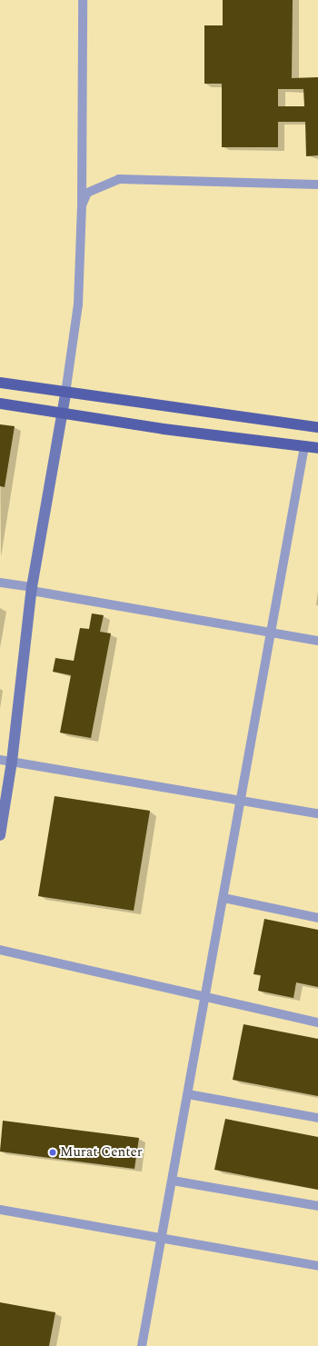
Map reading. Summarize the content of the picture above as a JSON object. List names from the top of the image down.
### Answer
{
  "places": ["Murat Center"]
}
